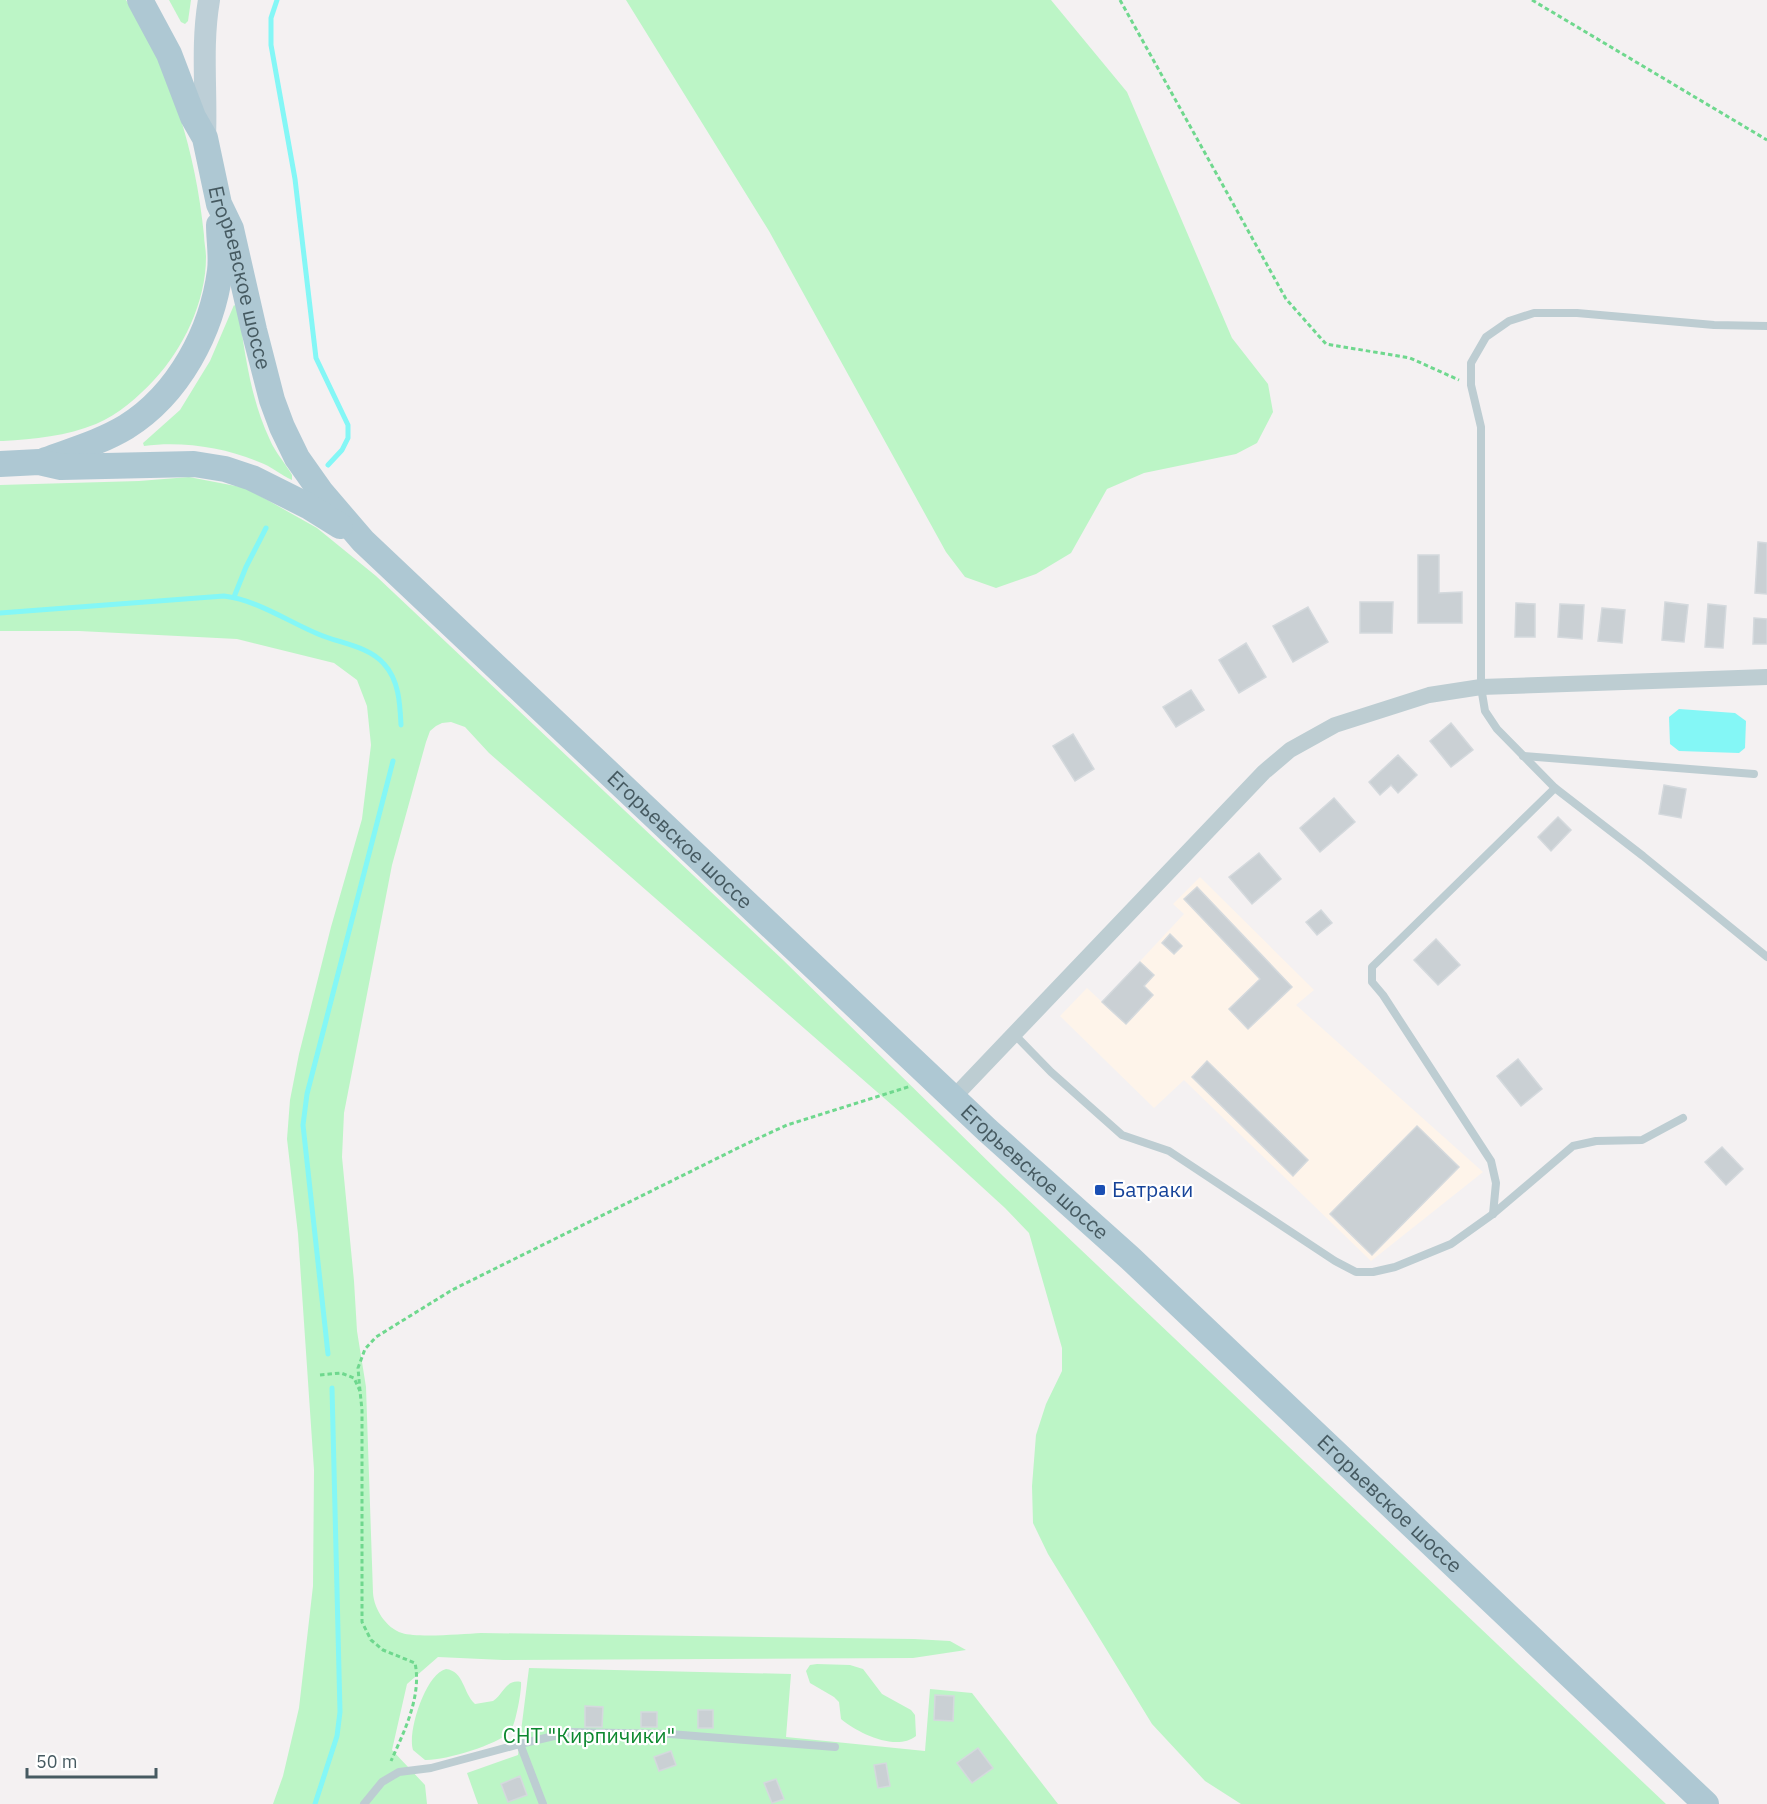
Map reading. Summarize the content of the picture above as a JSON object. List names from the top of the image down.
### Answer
{
  "streets": {
    "main road": ["Егорьевское шоссе"]
  },
  "parks": ["СНТ \"Кирпичики\""],
  "places": {
    "transit": ["Батраки"]
  },
  "scale_bar": "50 m"
}
